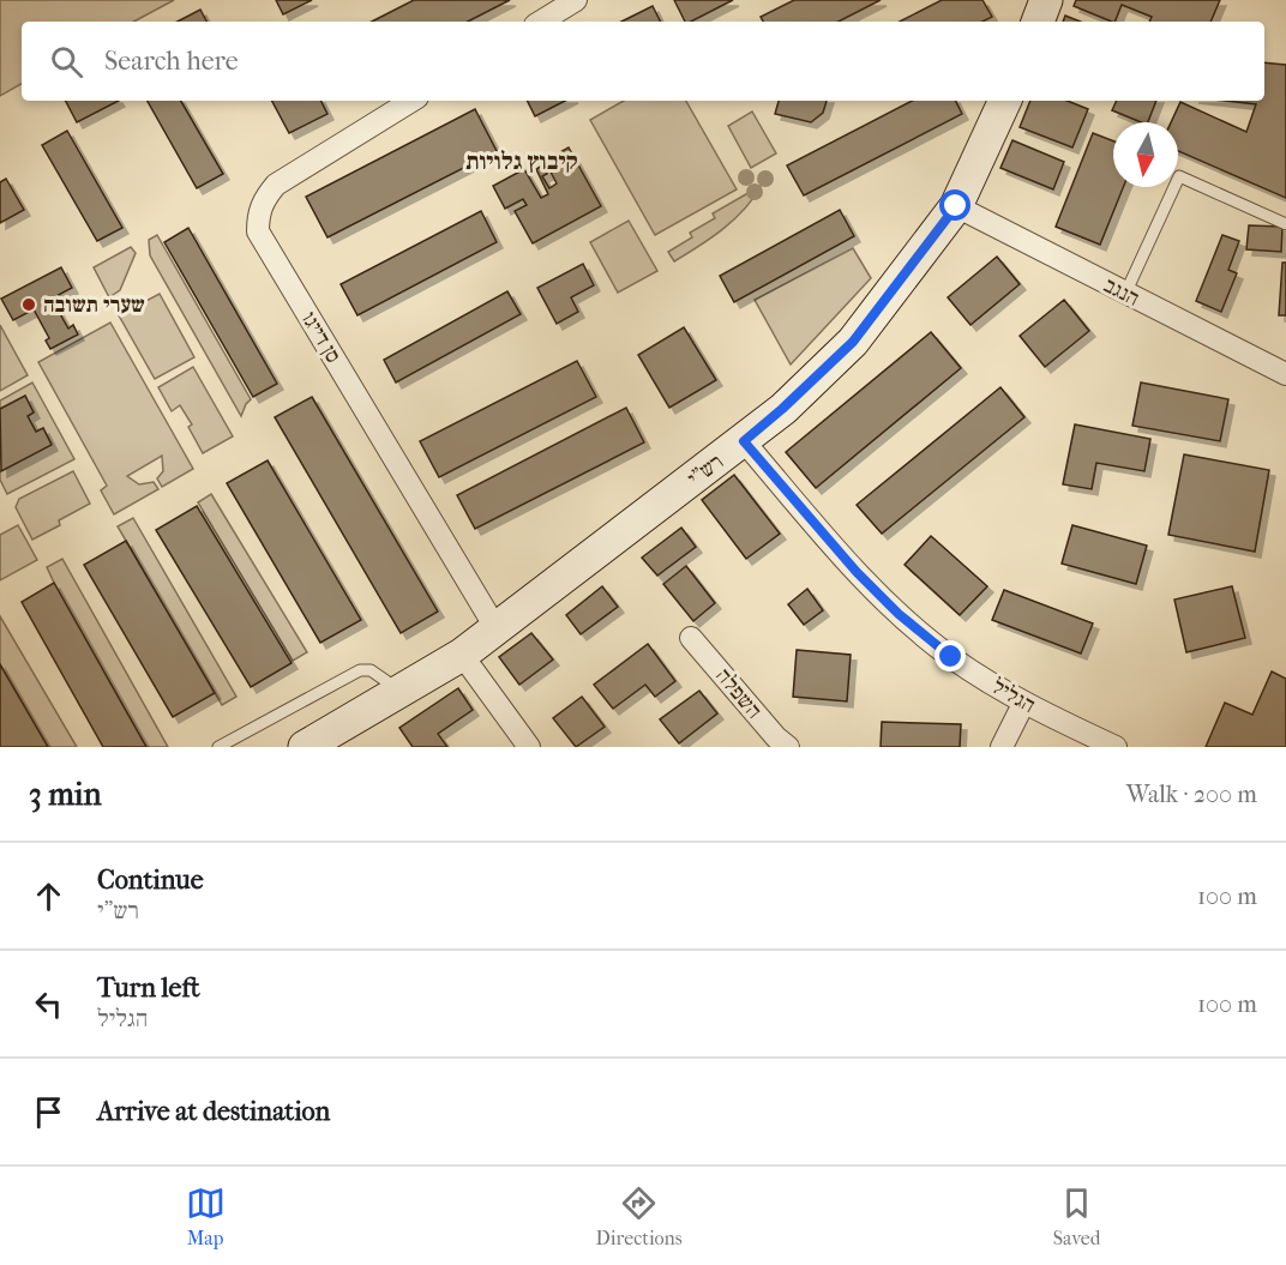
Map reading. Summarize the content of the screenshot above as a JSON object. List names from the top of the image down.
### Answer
{
  "streets": {
    "street": [
      "הנגב",
      "סן דייגו",
      "רש\"י",
      "השפלה",
      "הגליל"
    ]
  },
  "crossings": [
    ["הנגב", "רש\"י"],
    ["סן דייגו", "רש\"י"],
    ["רש\"י", "הגליל"]
  ],
  "districts": ["קיבוץ גלויות"],
  "places": ["שערי תשובה"],
  "north": "bottom",
  "page": {
    "search": "Search here",
    "heading": ["3 min", "Walk · 200 m"],
    "list": [
      ["Continue", "רש\"י", "100 m"],
      ["Turn left", "הגליל", "100 m"],
      "Arrive at destination"
    ],
    "nav": ["Map", "Directions", "Saved"]
  }
}
